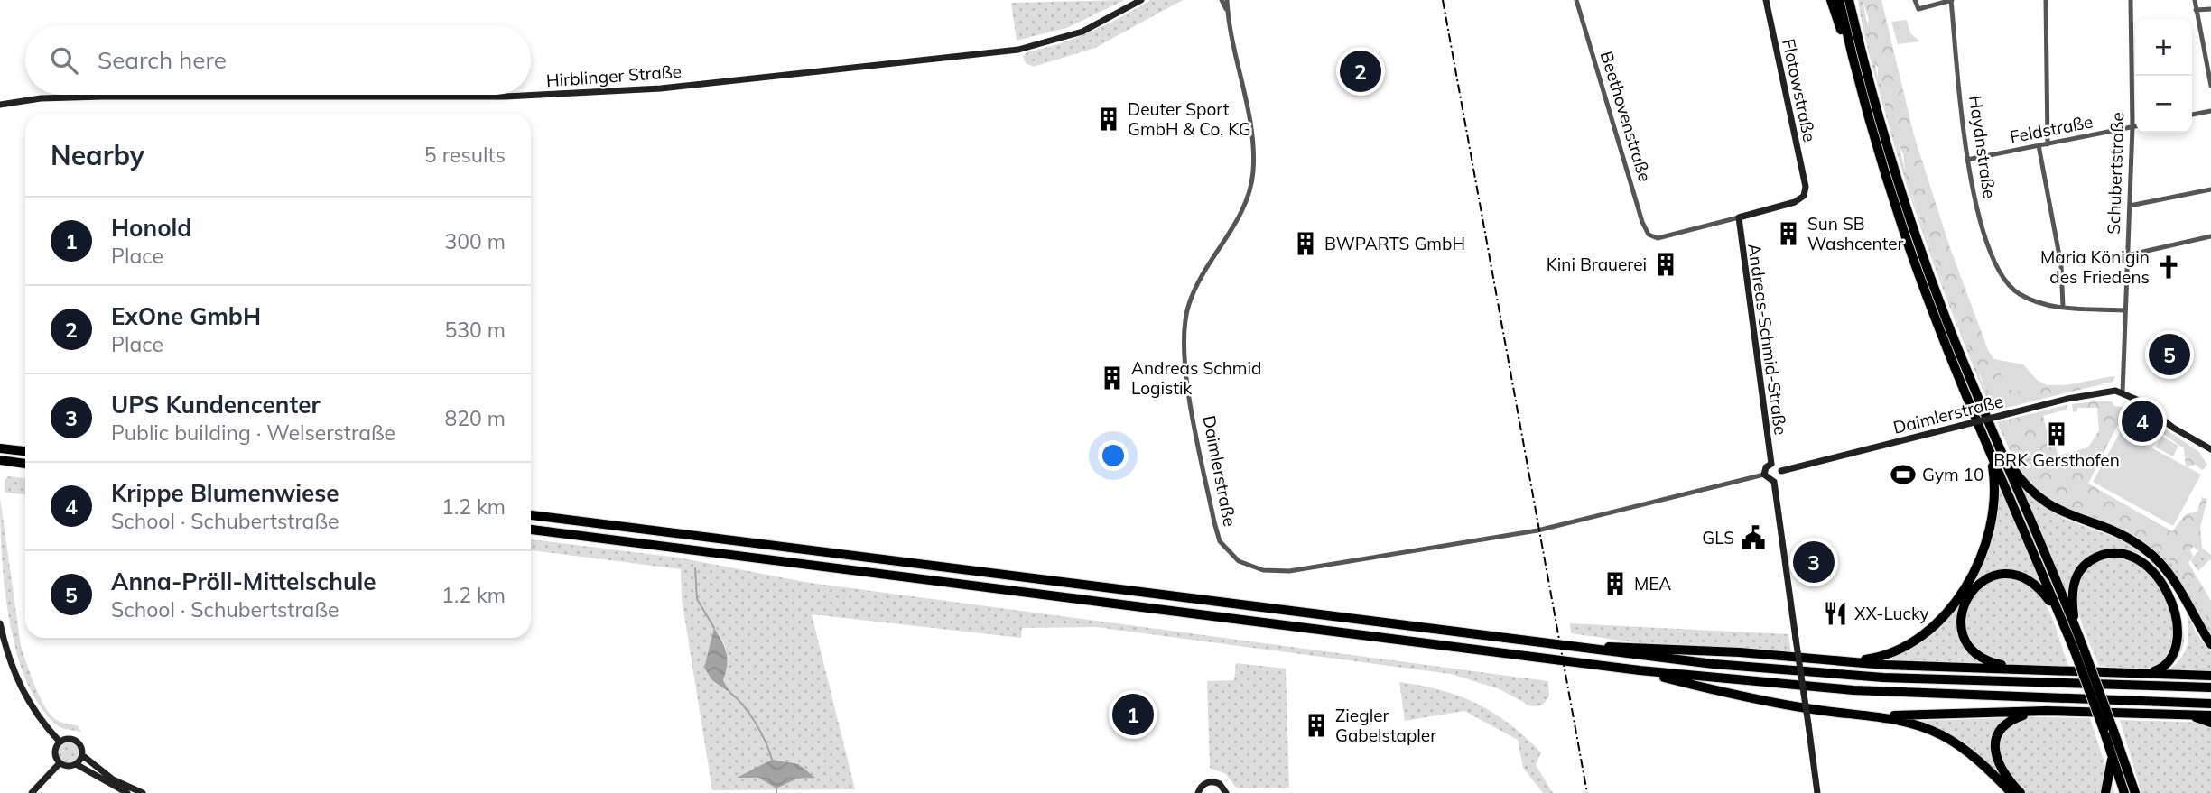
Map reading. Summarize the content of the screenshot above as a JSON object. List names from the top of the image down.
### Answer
{
  "streets": {
    "street": [
      "Hirblinger Straße",
      "Flotowstraße",
      "Beethovenstraße",
      "Feldstraße",
      "Haydnstraße",
      "Schubertstraße",
      "Andreas-Schmid-Straße",
      "Daimlerstraße"
    ]
  },
  "crossings": [
    ["Flotowstraße", "Beethovenstraße"],
    ["Flotowstraße", "Andreas-Schmid-Straße"],
    ["Beethovenstraße", "Andreas-Schmid-Straße"],
    ["Feldstraße", "Haydnstraße"],
    ["Feldstraße", "Schubertstraße"],
    ["Haydnstraße", "Schubertstraße"],
    ["Schubertstraße", "Daimlerstraße"],
    ["Andreas-Schmid-Straße", "Daimlerstraße"]
  ],
  "places": {
    "building": [
      "Deuter Sport GmbH & Co. KG",
      "Sun SB Washcenter",
      "BWPARTS GmbH",
      "Kini Brauerei",
      "Andreas Schmid Logistik",
      "BRK Gersthofen",
      "MEA",
      "Ziegler Gabelstapler"
    ],
    "church": ["Maria Königin des Friedens"],
    "sports": ["Gym 10"],
    "public building": ["GLS"],
    "restaurant": ["XX-Lucky"]
  },
  "page": {
    "map_buttons": ["+", "−"],
    "search": "Search here",
    "pins": [
      "2",
      "5",
      "4",
      "3",
      "1"
    ],
    "heading": ["Nearby", "5 results"],
    "list": [
      {
        "mark": "1",
        "name": "Honold",
        "note": "Place",
        "value": "300 m"
      },
      {
        "mark": "2",
        "name": "ExOne GmbH",
        "note": "Place",
        "value": "530 m"
      },
      {
        "mark": "3",
        "name": "UPS Kundencenter",
        "note": "Public building · Welserstraße",
        "value": "820 m"
      },
      {
        "mark": "4",
        "name": "Krippe Blumenwiese",
        "note": "School · Schubertstraße",
        "value": "1.2 km"
      },
      {
        "mark": "5",
        "name": "Anna-Pröll-Mittelschule",
        "note": "School · Schubertstraße",
        "value": "1.2 km"
      }
    ]
  }
}
